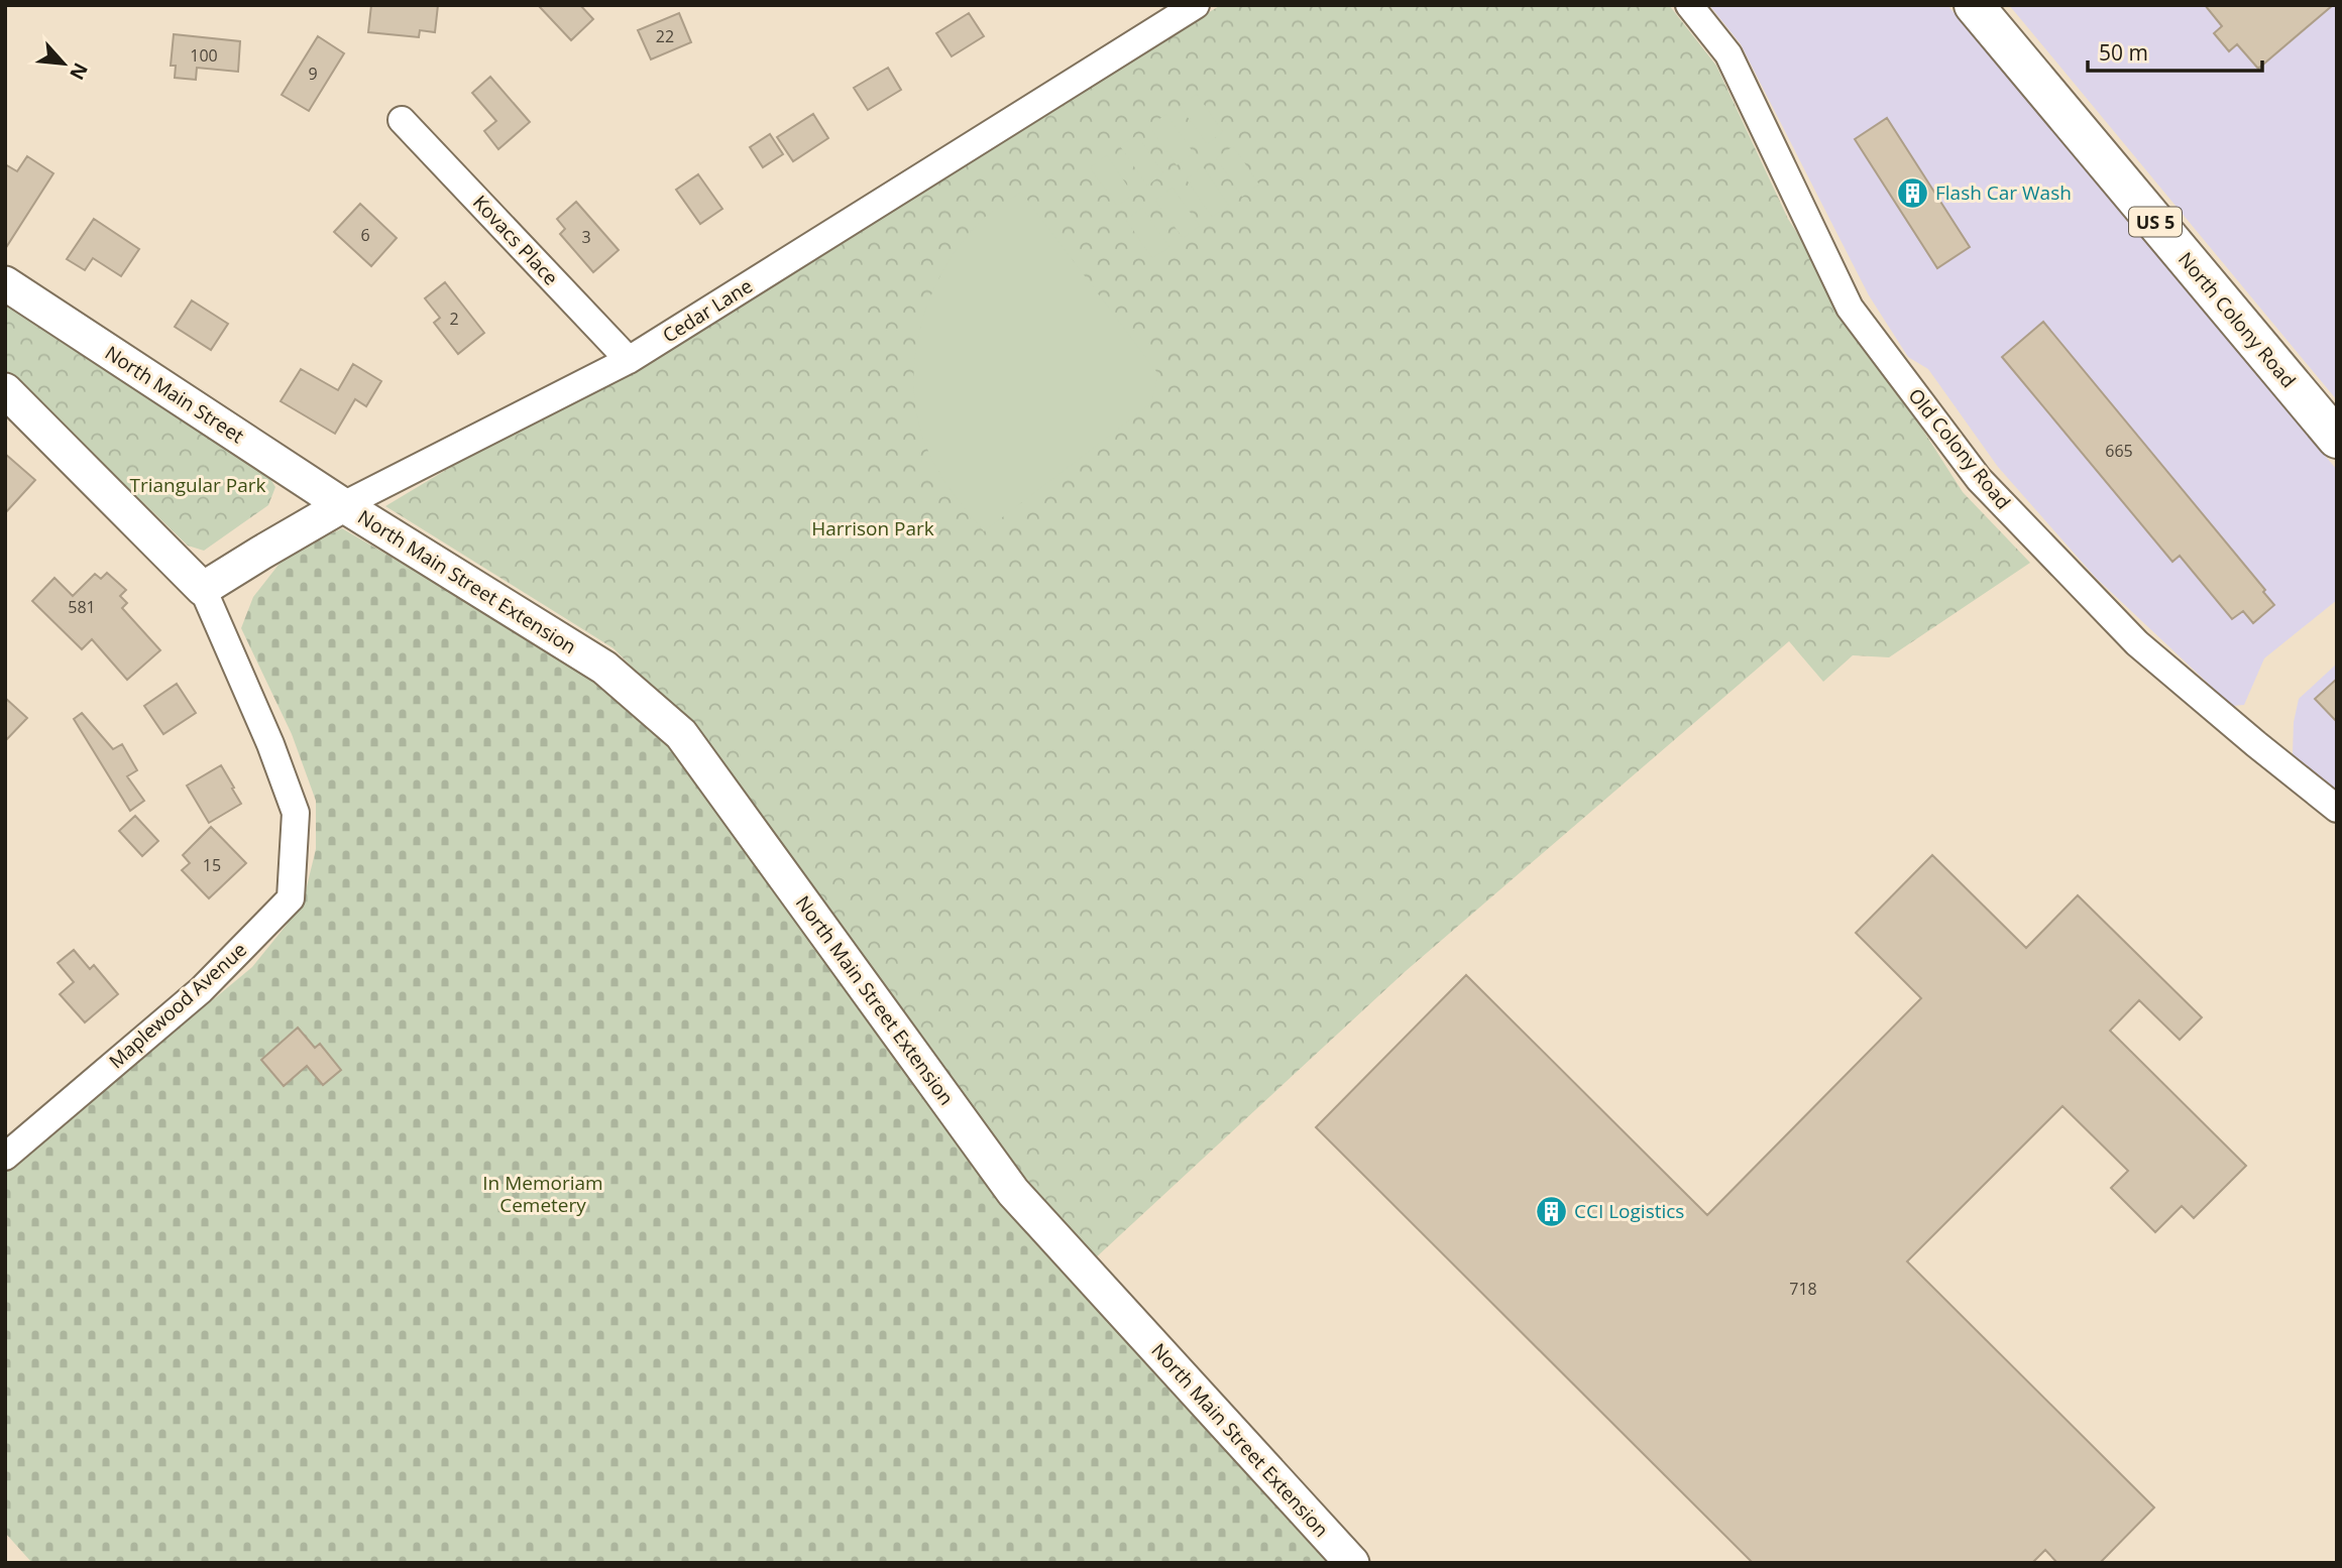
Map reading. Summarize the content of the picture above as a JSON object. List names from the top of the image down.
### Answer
{
  "streets": {
    "main road": ["US 5", "North Colony Road"],
    "street": [
      "Kovacs Place",
      "Cedar Lane",
      "North Main Street",
      "Old Colony Road",
      "North Main Street Extension",
      "Maplewood Avenue"
    ]
  },
  "crossings": [
    ["Kovacs Place", "Cedar Lane"],
    ["Cedar Lane", "North Main Street"],
    ["Cedar Lane", "North Main Street Extension"],
    ["Cedar Lane", "Maplewood Avenue"],
    ["North Main Street", "North Main Street Extension"]
  ],
  "parks": ["Triangular Park", "Harrison Park", "In Memoriam Cemetery"],
  "places": {
    "building": ["Flash Car Wash", "CCI Logistics"]
  },
  "house_numbers": [
    "22",
    "100",
    "9",
    "6",
    "3",
    "2",
    "665",
    "581",
    "15",
    "718"
  ],
  "scale_bar": "50 m",
  "north": "bottom right"
}
